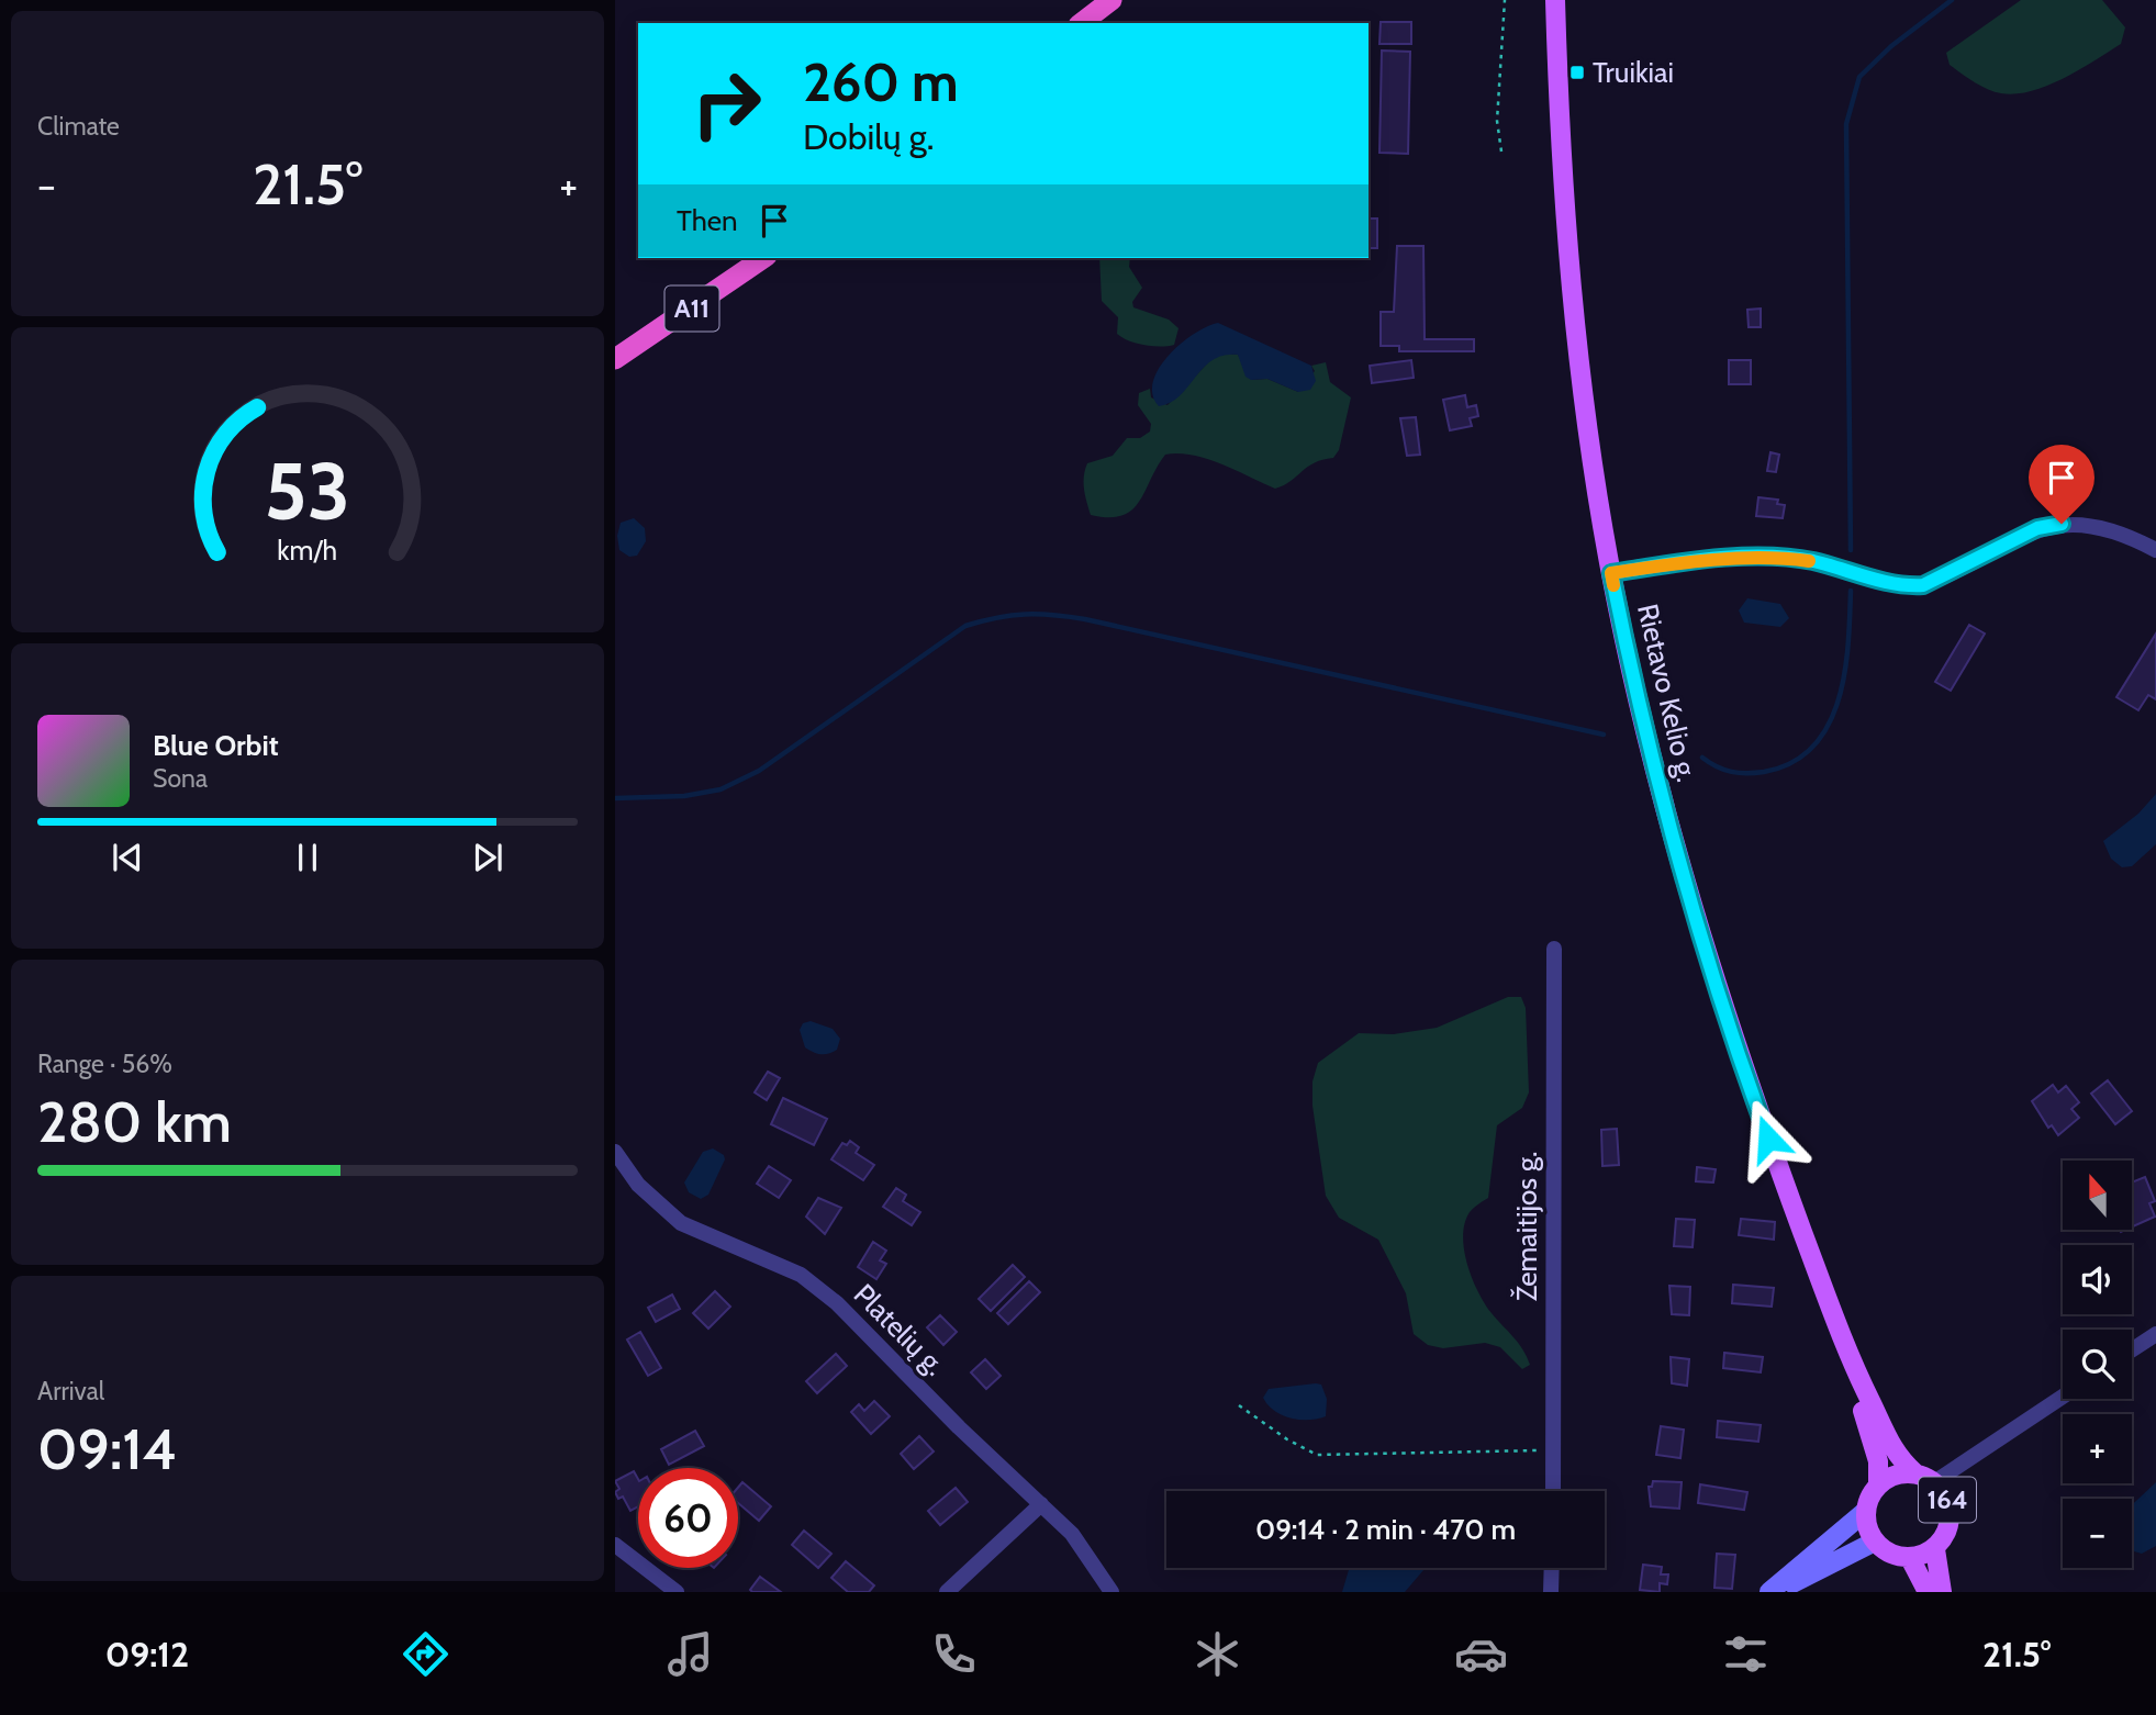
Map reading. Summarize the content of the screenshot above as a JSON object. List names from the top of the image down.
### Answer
{
  "streets": {
    "highway": ["A11"],
    "main road": ["Rietavo Kelio g.", "164"],
    "street": ["Žemaitijos g.", "Platelių g."]
  },
  "crossings": [
    ["Rietavo Kelio g.", "164"]
  ],
  "places": {
    "transit": ["Truikiai"]
  },
  "north": "top",
  "page": {
    "tile": [
      "Climate",
      ["Range · 56%", "280 km"],
      ["Arrival", "09:14"]
    ],
    "turn": ["260 m", "Dobilų g."],
    "heat": ["−", "21.5°", "+"],
    "then": "Then",
    "song": ["Blue Orbit", "Sona"],
    "map_buttons": ["+", "−"],
    "limit": "60",
    "trip": "09:14 · 2 min · 470 m",
    "tabs": ["09:12", "21.5°"],
    "gauge": ["53", "km/h"]
  }
}
